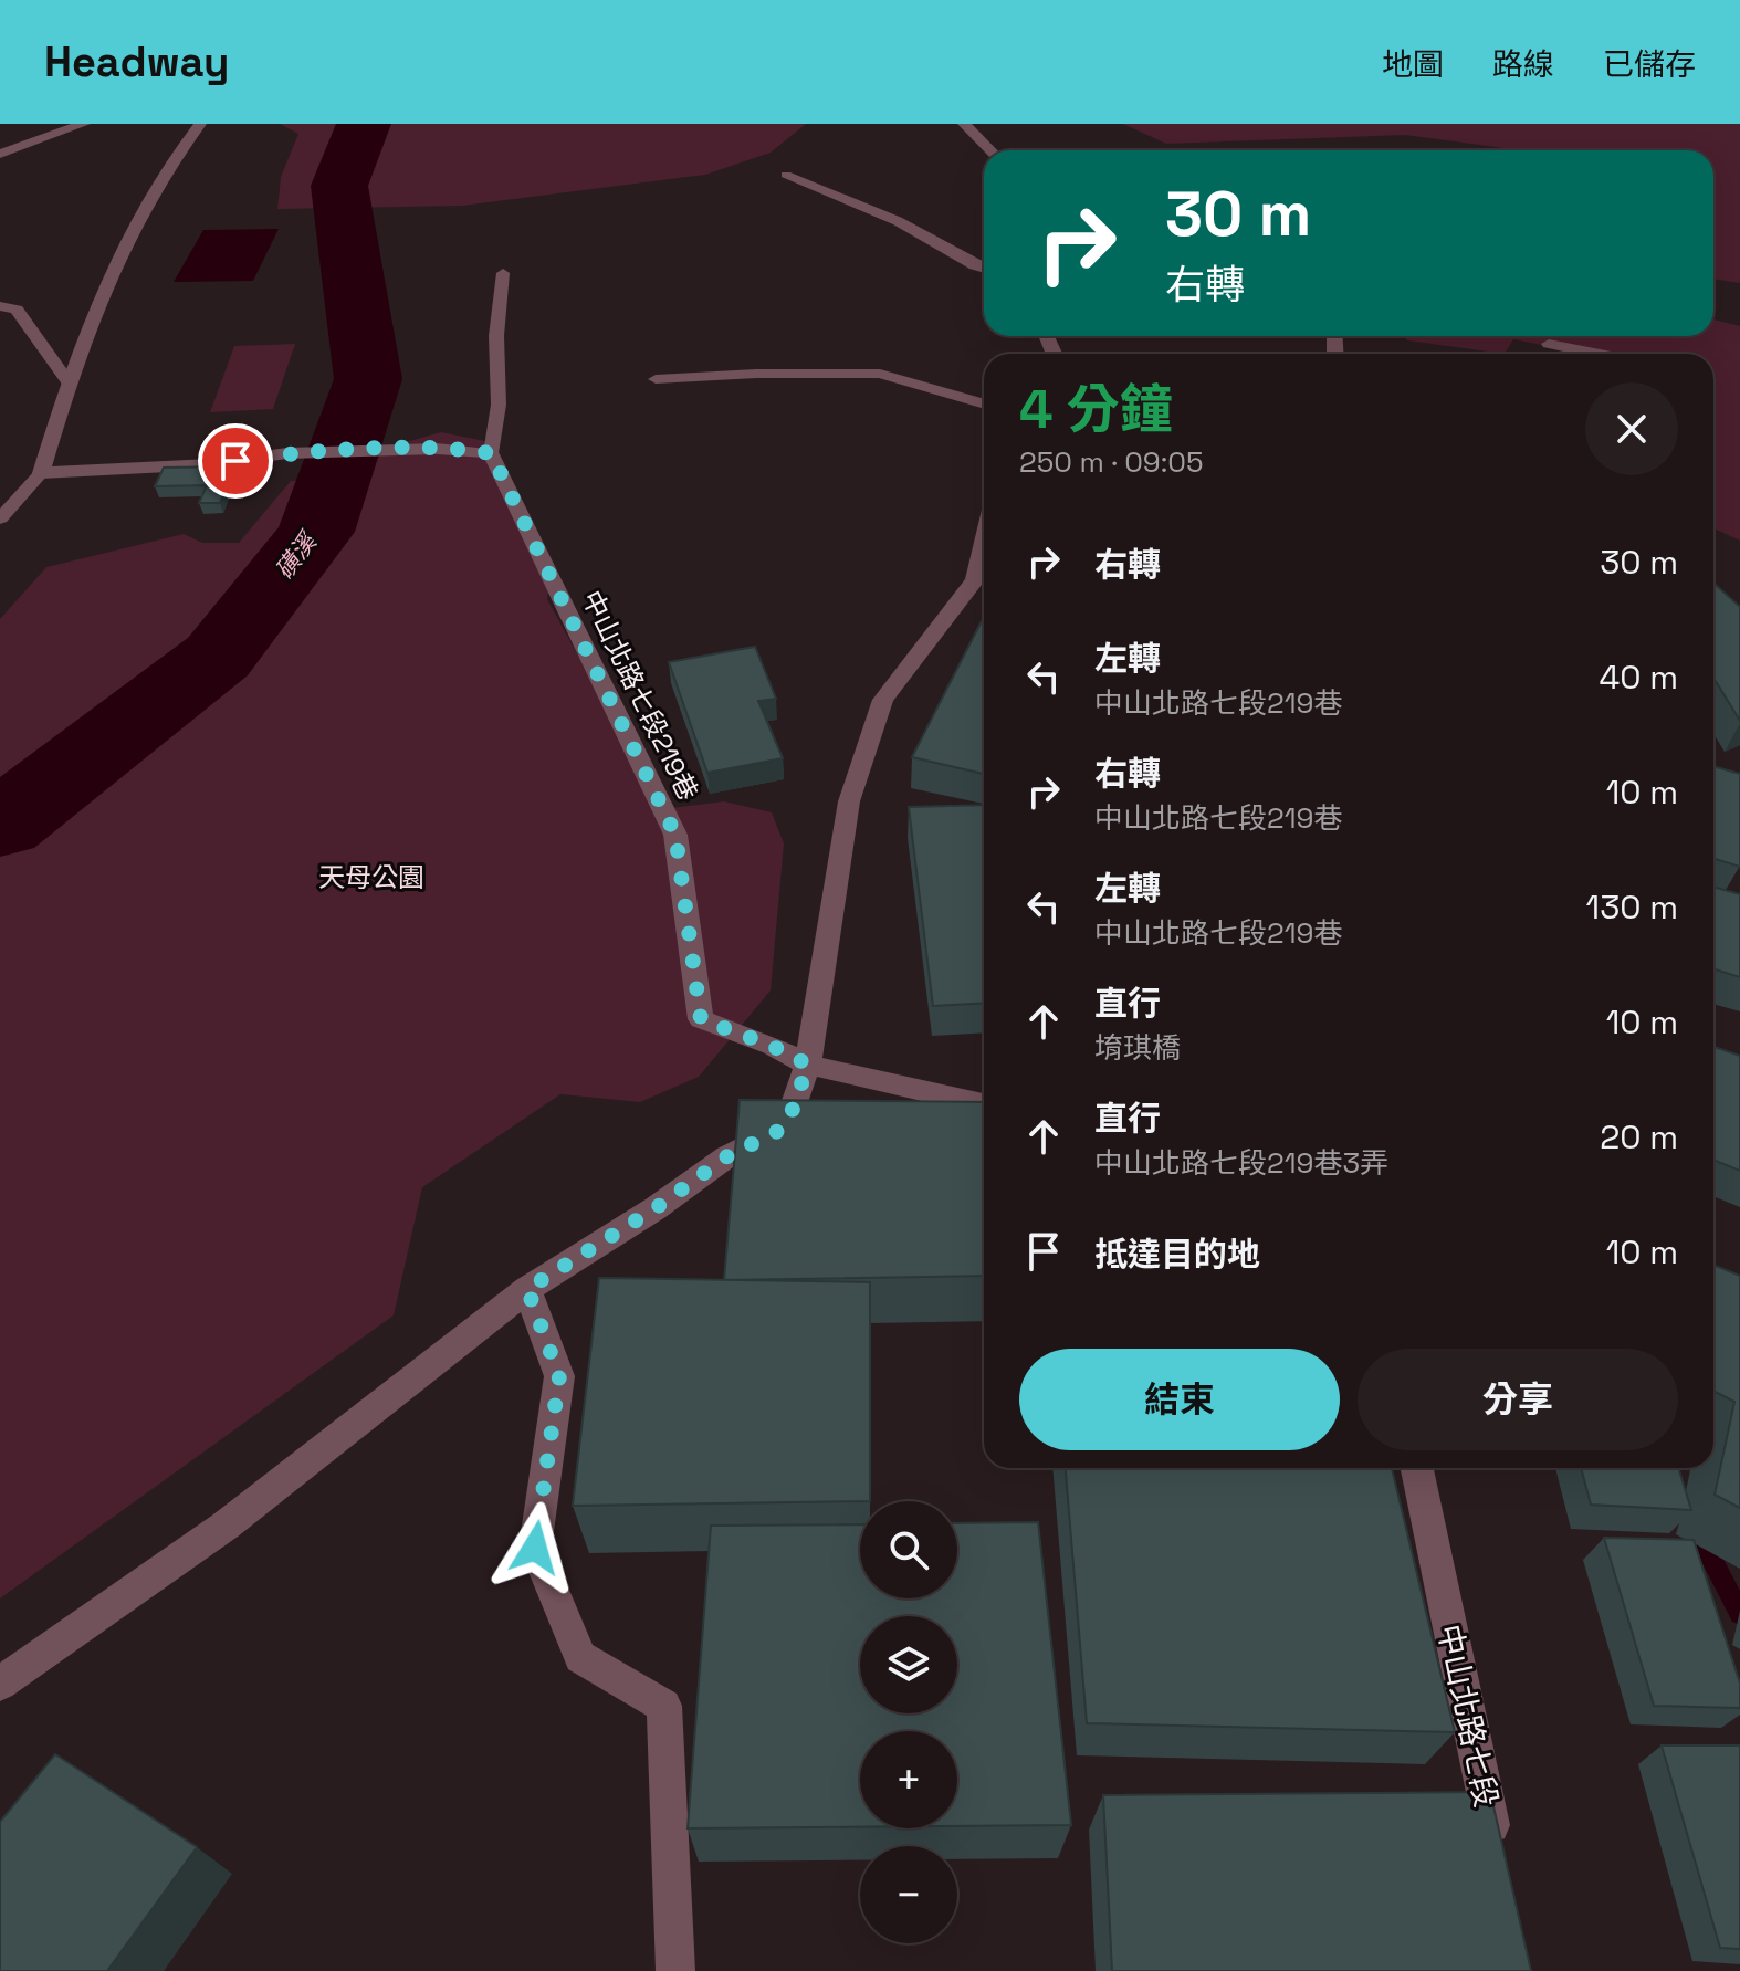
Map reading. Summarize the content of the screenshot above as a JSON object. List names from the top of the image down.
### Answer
{
  "streets": {
    "street": ["中山北路七段219巷", "中山北路七段"]
  },
  "water": ["磺溪"],
  "parks": ["天母公園"],
  "page": {
    "header": "Headway",
    "nav": ["地圖", "路線", "已儲存"],
    "turn": ["30 m", "右轉"],
    "heading": ["4 分鐘", "250 m · 09:05"],
    "list": [
      {
        "name": "右轉",
        "value": "30 m"
      },
      {
        "name": "左轉",
        "note": "中山北路七段219巷",
        "value": "40 m"
      },
      {
        "name": "右轉",
        "note": "中山北路七段219巷",
        "value": "10 m"
      },
      {
        "name": "左轉",
        "note": "中山北路七段219巷",
        "value": "130 m"
      },
      {
        "name": "直行",
        "note": "堉琪橋",
        "value": "10 m"
      },
      {
        "name": "直行",
        "note": "中山北路七段219巷3弄",
        "value": "20 m"
      },
      {
        "name": "抵達目的地",
        "value": "10 m"
      }
    ],
    "buttons": ["結束", "分享"],
    "map_buttons": ["+", "−"]
  }
}
